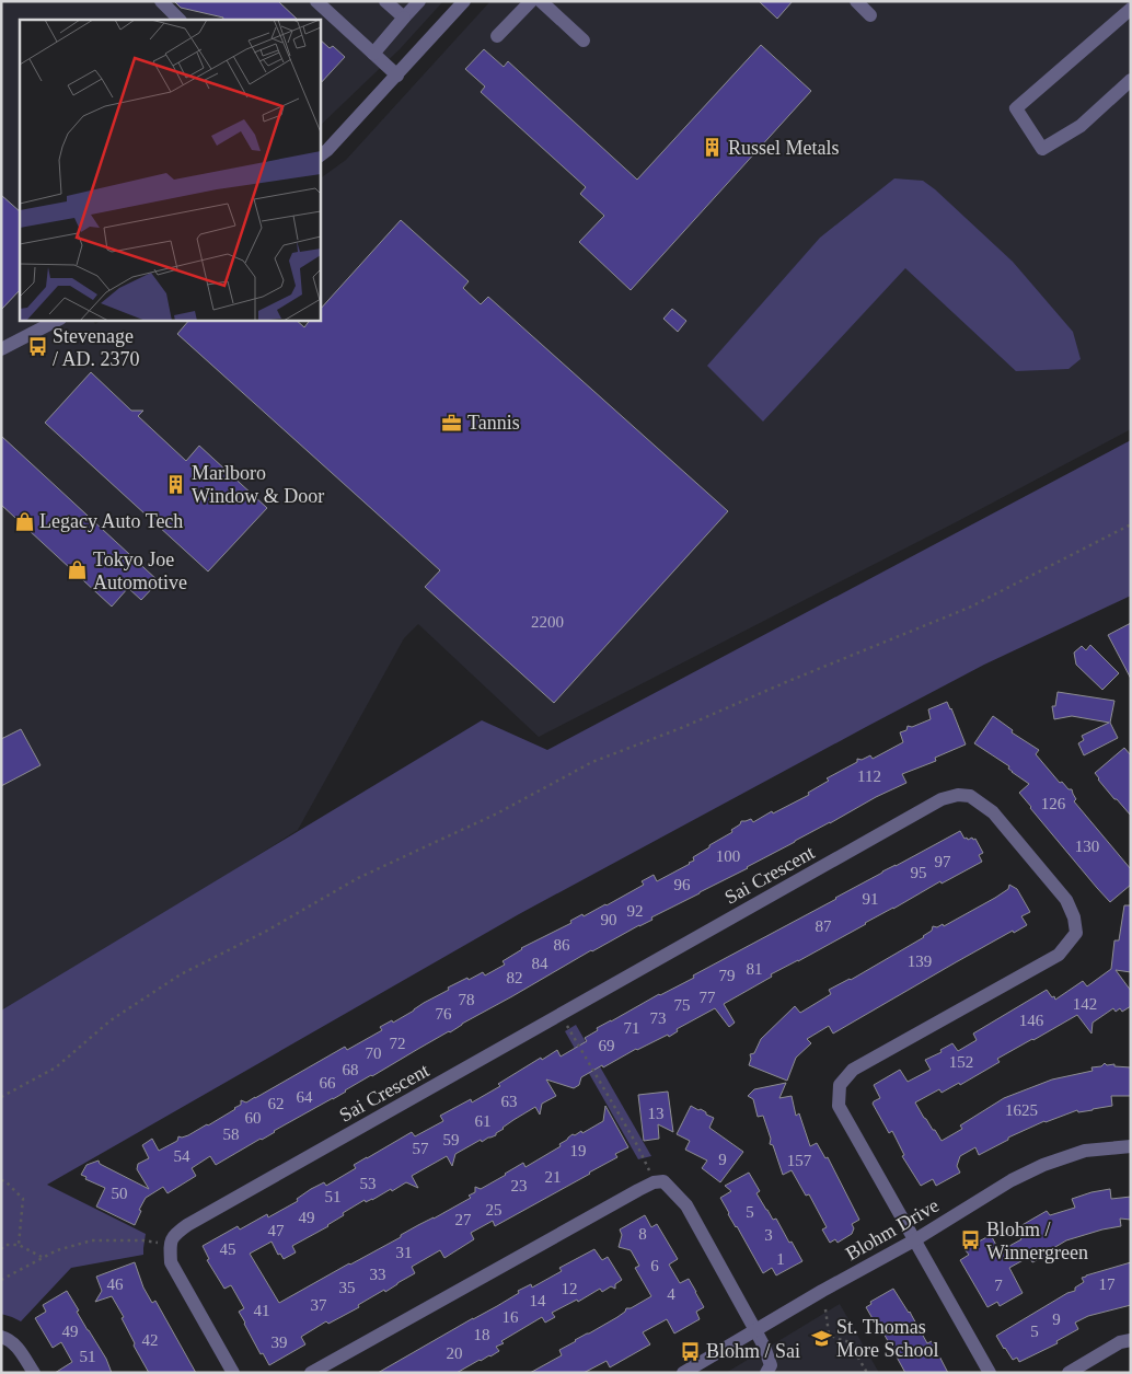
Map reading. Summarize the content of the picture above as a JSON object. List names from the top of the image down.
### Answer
{
  "streets": {
    "street": ["Sai Crescent", "Blohm Drive"]
  },
  "crossings": [
    ["Sai Crescent", "Blohm Drive"]
  ],
  "places": {
    "building": ["Russel Metals", "Marlboro Window & Door"],
    "bus stop": ["Stevenage / AD. 2370", "Blohm / Winnergreen", "Blohm / Sai"],
    "office": ["Tannis"],
    "shop": ["Legacy Auto Tech", "Tokyo Joe Automotive"],
    "school or university": ["St. Thomas More School"]
  },
  "house_numbers": [
    "2200",
    "112",
    "126",
    "130",
    "100",
    "97",
    "95",
    "96",
    "91",
    "92",
    "90",
    "87",
    "86",
    "139",
    "84",
    "81",
    "79",
    "82",
    "77",
    "78",
    "142",
    "75",
    "76",
    "73",
    "146",
    "71",
    "72",
    "69",
    "70",
    "152",
    "68",
    "66",
    "64",
    "63",
    "62",
    "1625",
    "13",
    "60",
    "61",
    "58",
    "59",
    "57",
    "19",
    "54",
    "9",
    "157",
    "21",
    "53",
    "23",
    "50",
    "51",
    "25",
    "5",
    "49",
    "27",
    "47",
    "8",
    "3",
    "45",
    "31",
    "1",
    "6",
    "33",
    "46",
    "17",
    "7",
    "35",
    "12",
    "4",
    "14",
    "37",
    "41",
    "16",
    "9",
    "49",
    "5",
    "18",
    "42",
    "39",
    "20",
    "51"
  ]
}
